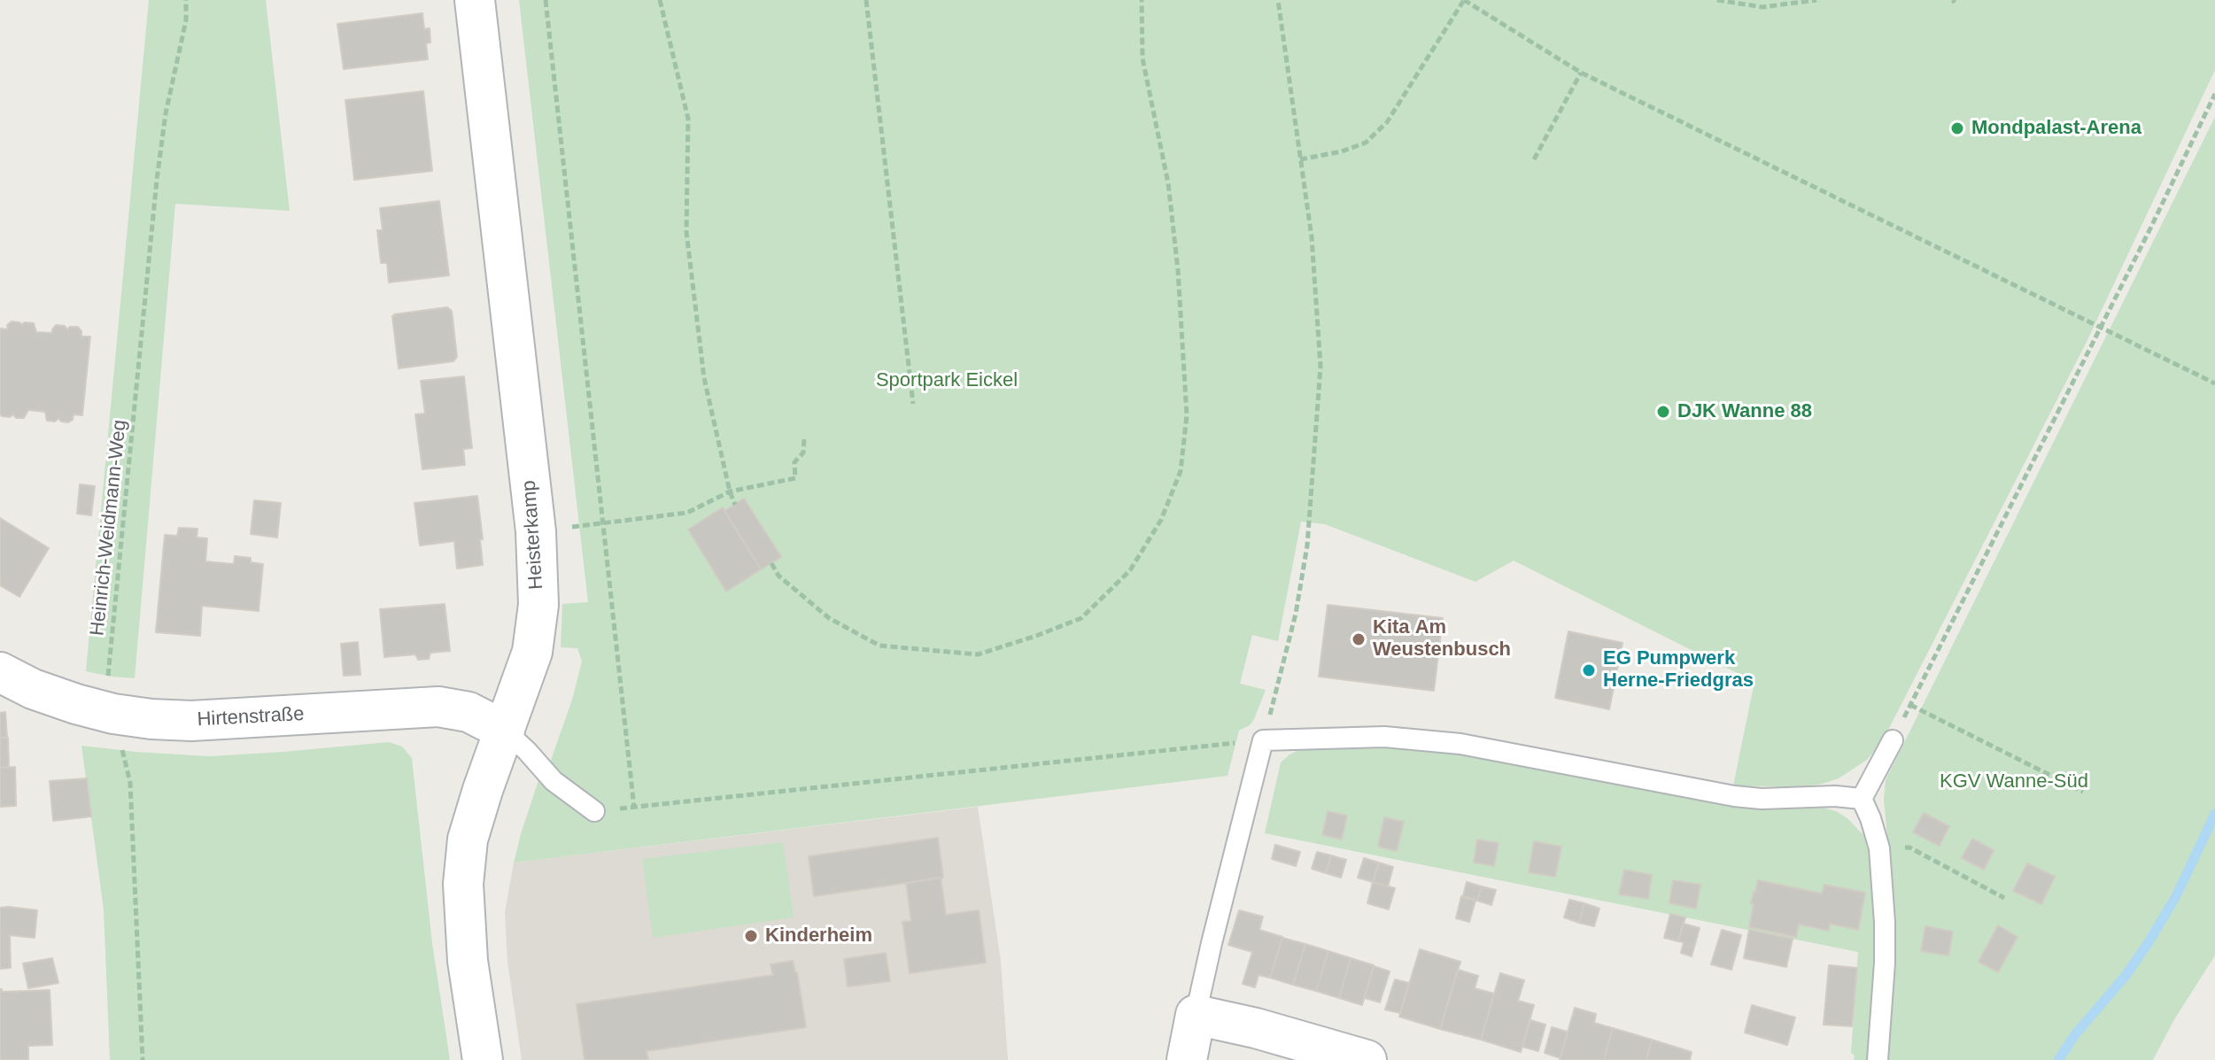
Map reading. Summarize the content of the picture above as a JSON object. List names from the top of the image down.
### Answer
{
  "streets": {
    "street": ["Heisterkamp", "Hirtenstraße"],
    "path": ["Heinrich-Weidmann-Weg"]
  },
  "crossings": [
    ["Heinrich-Weidmann-Weg", "Hirtenstraße"],
    ["Heisterkamp", "Hirtenstraße"]
  ],
  "parks": ["Sportpark Eickel", "KGV Wanne-Süd"],
  "places": [
    "Mondpalast-Arena",
    "DJK Wanne 88",
    "Kita Am Weustenbusch",
    "EG Pumpwerk Herne-Friedgras",
    "Kinderheim"
  ]
}
